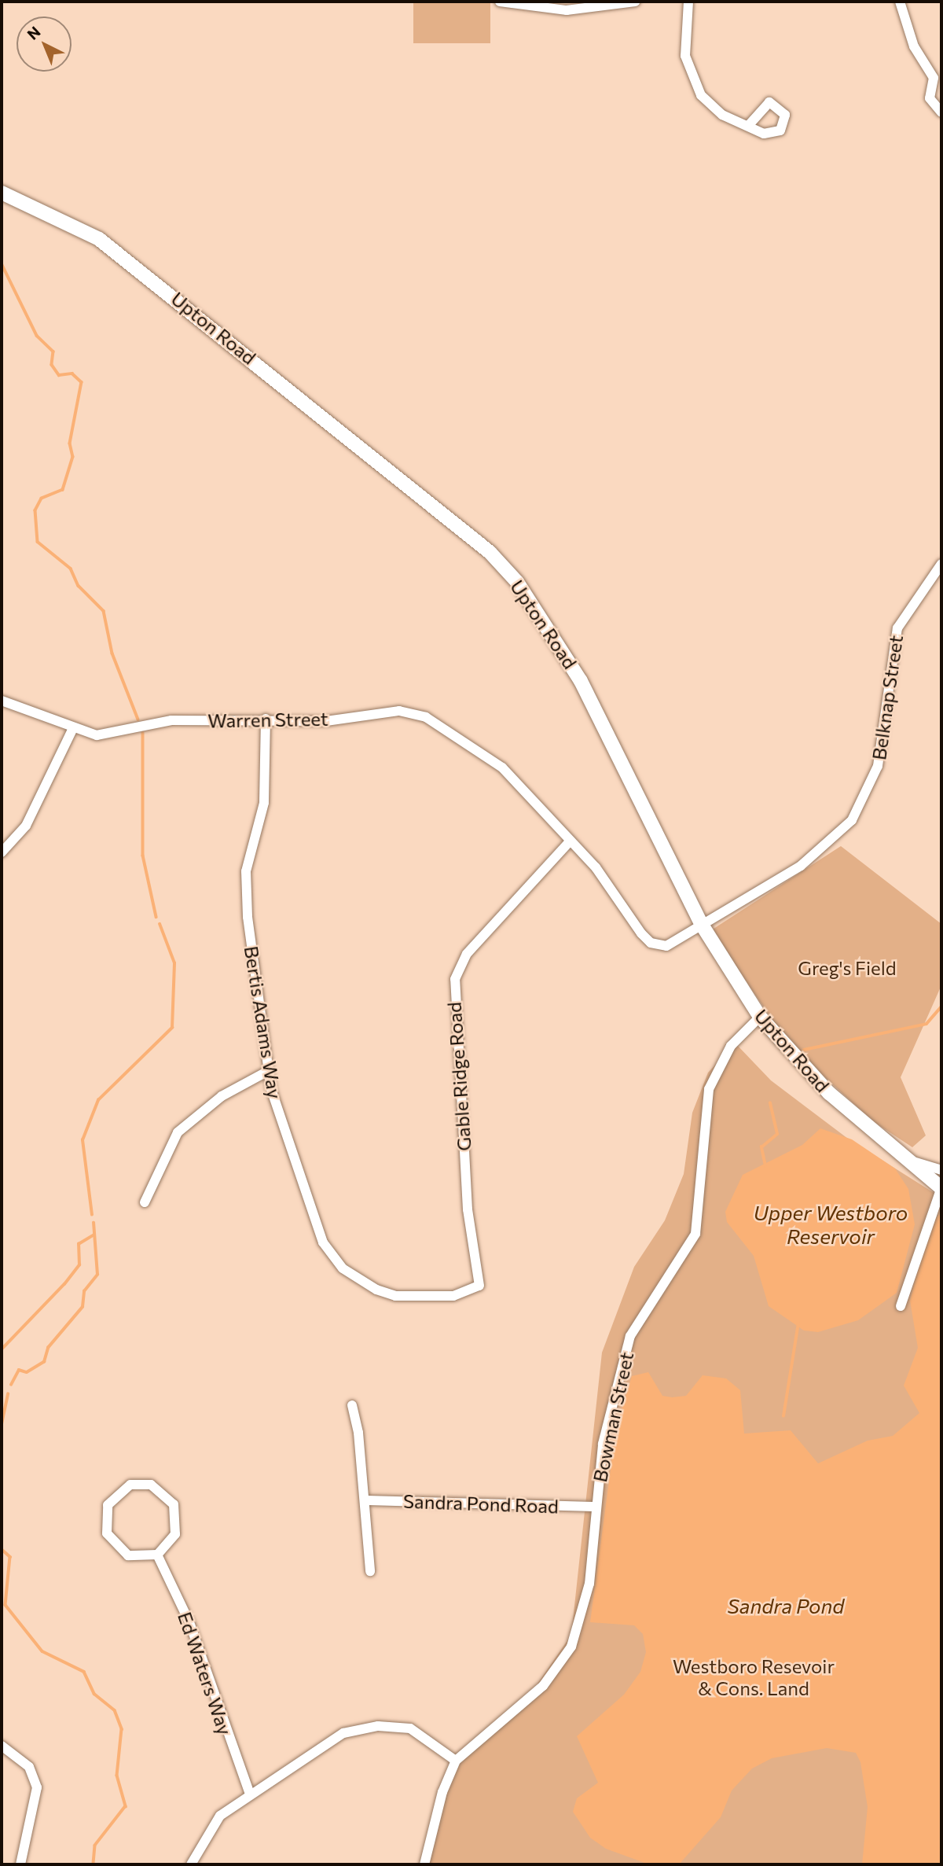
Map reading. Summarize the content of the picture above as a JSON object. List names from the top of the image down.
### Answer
{
  "streets": {
    "main road": ["Upton Road"],
    "street": [
      "Belknap Street",
      "Warren Street",
      "Bertis Adams Way",
      "Gable Ridge Road",
      "Bowman Street",
      "Sandra Pond Road",
      "Ed Waters Way"
    ]
  },
  "crossings": [
    ["Upton Road", "Belknap Street"],
    ["Upton Road", "Warren Street"],
    ["Upton Road", "Bowman Street"],
    ["Belknap Street", "Warren Street"],
    ["Warren Street", "Bertis Adams Way"],
    ["Warren Street", "Gable Ridge Road"],
    ["Bertis Adams Way", "Gable Ridge Road"],
    ["Bowman Street", "Sandra Pond Road"]
  ],
  "water": ["Upper Westboro Reservoir", "Sandra Pond"],
  "parks": ["Greg's Field", "Westboro Resevoir & Cons. Land"],
  "north": "top left"
}
